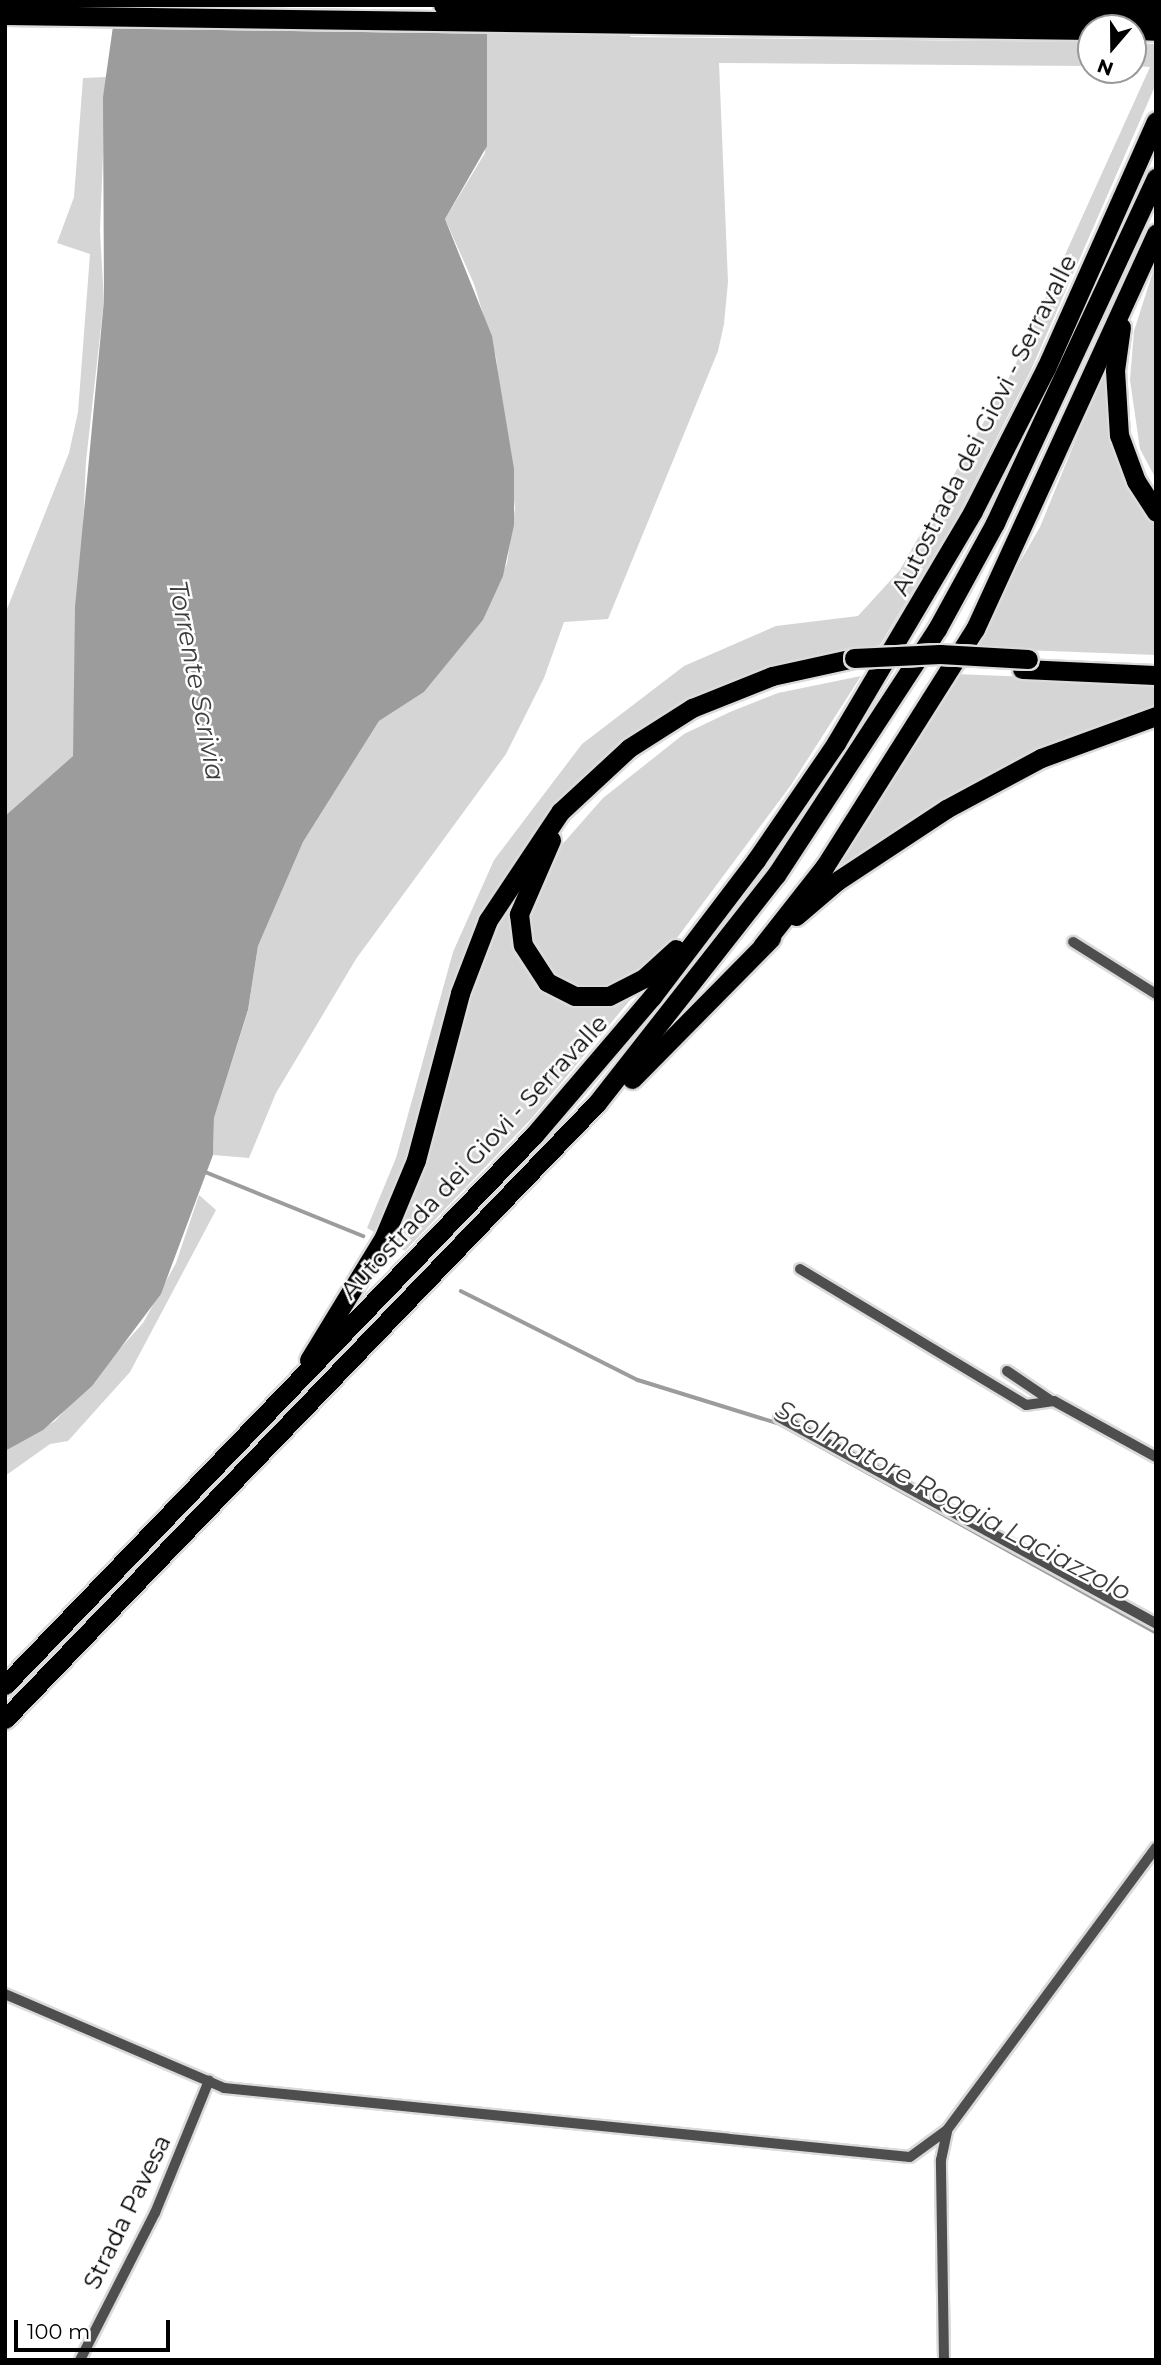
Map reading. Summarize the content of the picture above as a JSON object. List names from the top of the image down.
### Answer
{
  "streets": {
    "highway": ["Autostrada dei Giovi - Serravalle"],
    "street": ["Strada Pavesa"]
  },
  "water": ["Torrente Scrivia", "Scolmatore Roggia Laciazzolo"],
  "scale_bar": "100 m",
  "north": "bottom"
}
